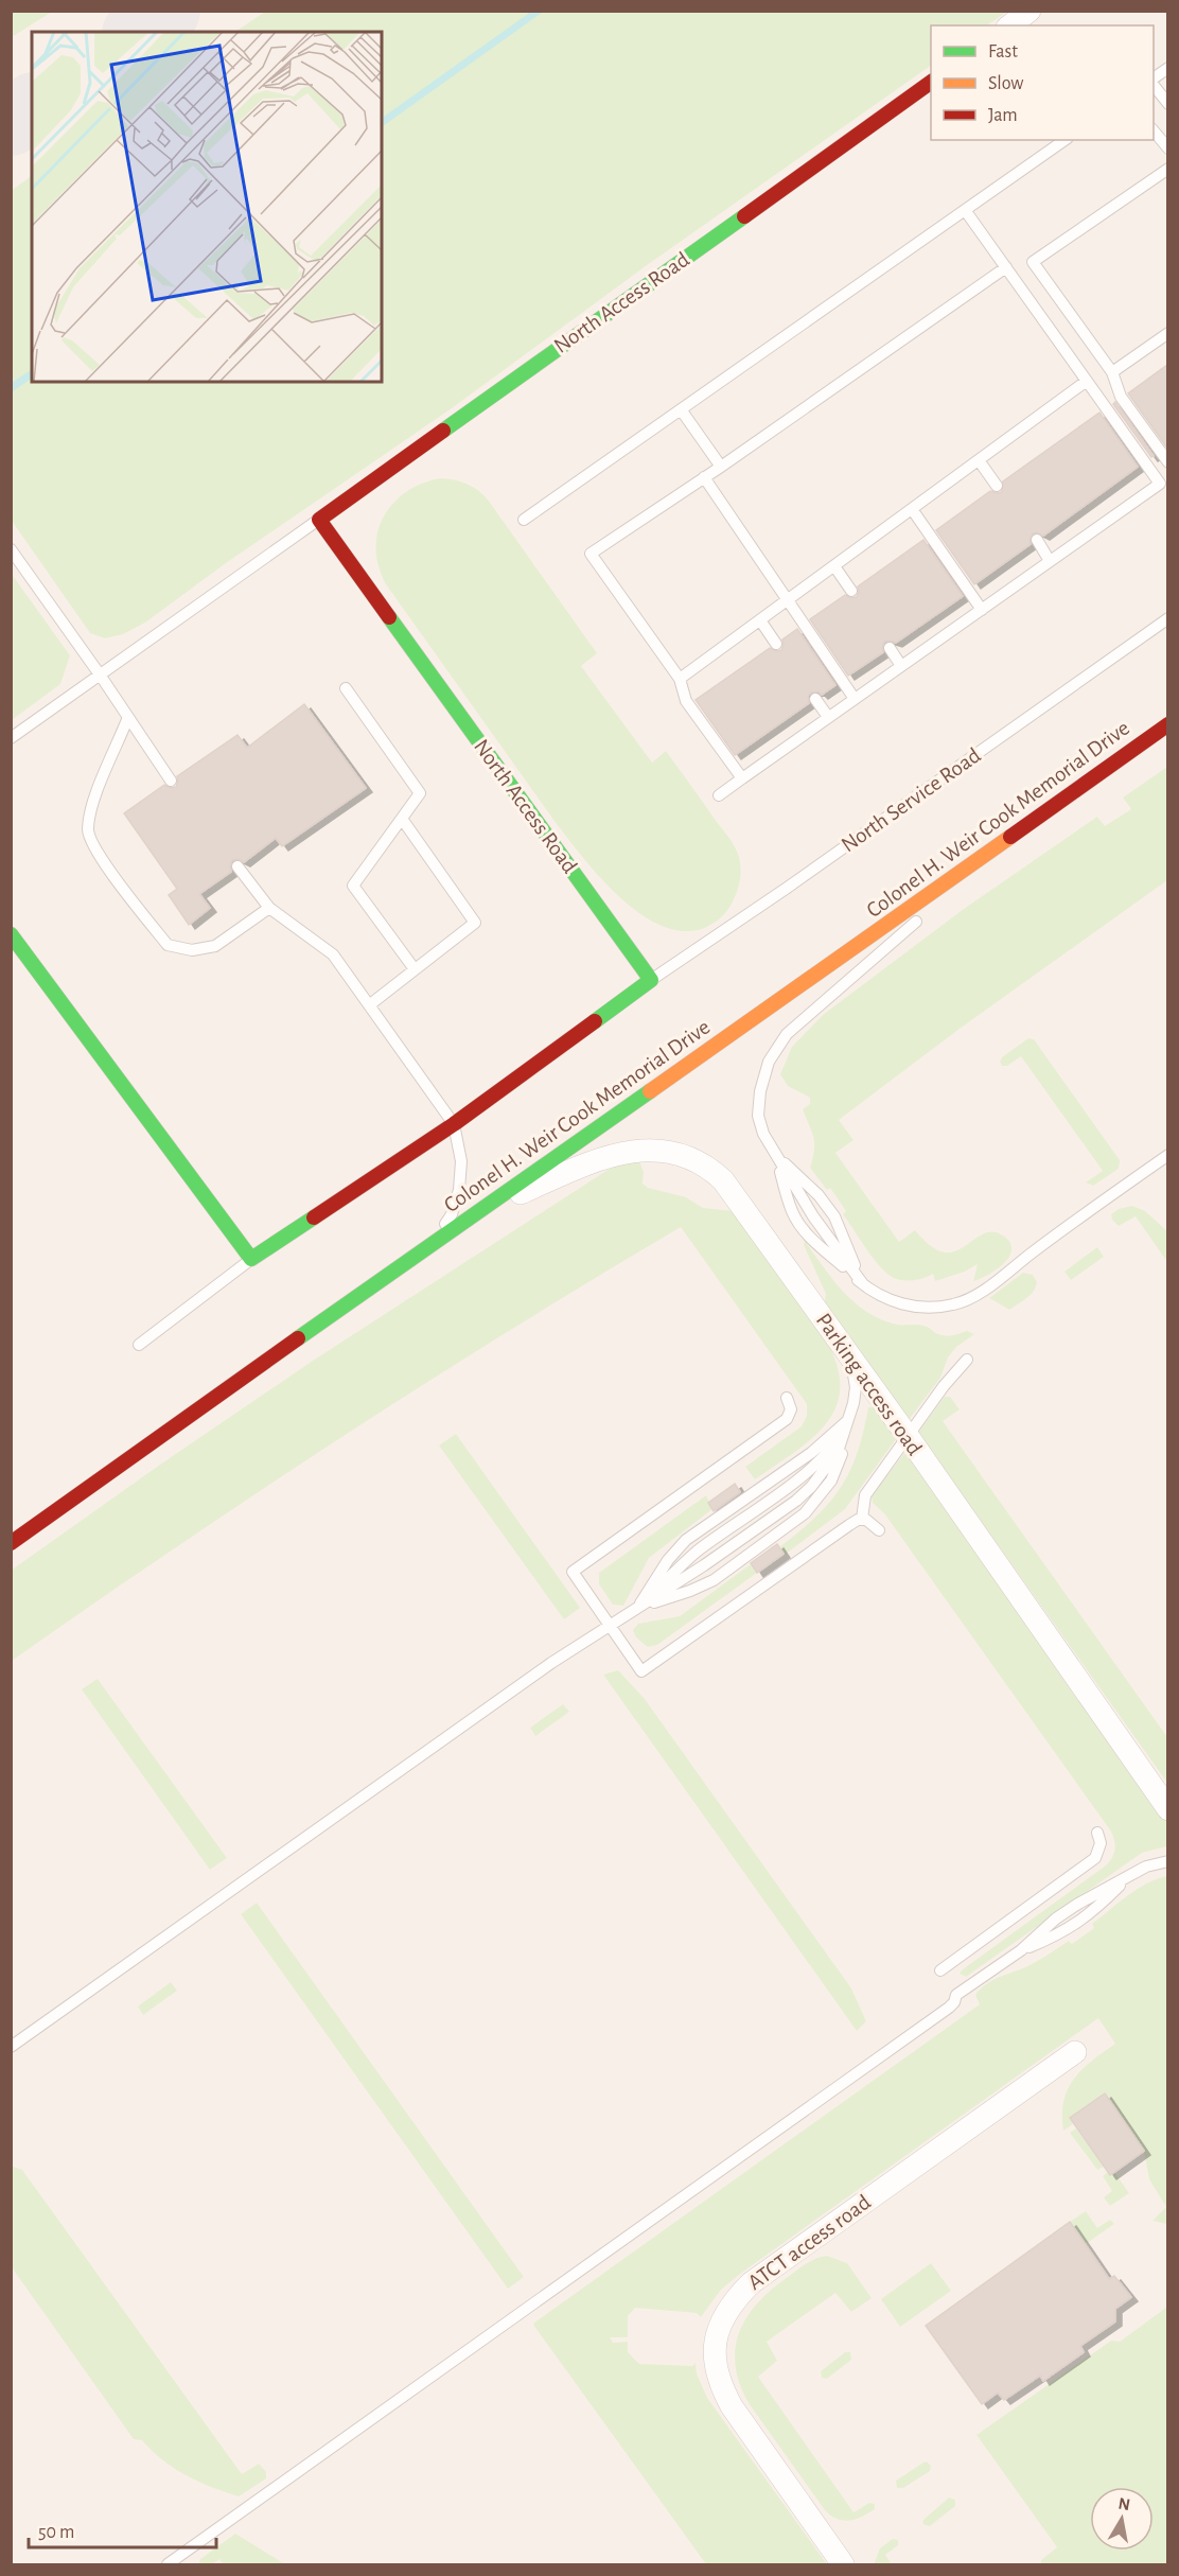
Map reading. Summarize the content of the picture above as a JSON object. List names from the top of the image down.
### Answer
{
  "streets": {
    "street": [
      "North Access Road",
      "Colonel H. Weir Cook Memorial Drive",
      "Parking access road",
      "ATCT access road"
    ],
    "lane": ["North Service Road"]
  },
  "crossings": [
    ["North Access Road", "North Service Road"],
    ["Colonel H. Weir Cook Memorial Drive", "Parking access road"]
  ],
  "legend": ["Fast", "Slow", "Jam"],
  "scale_bar": "50 m",
  "north": "top"
}
